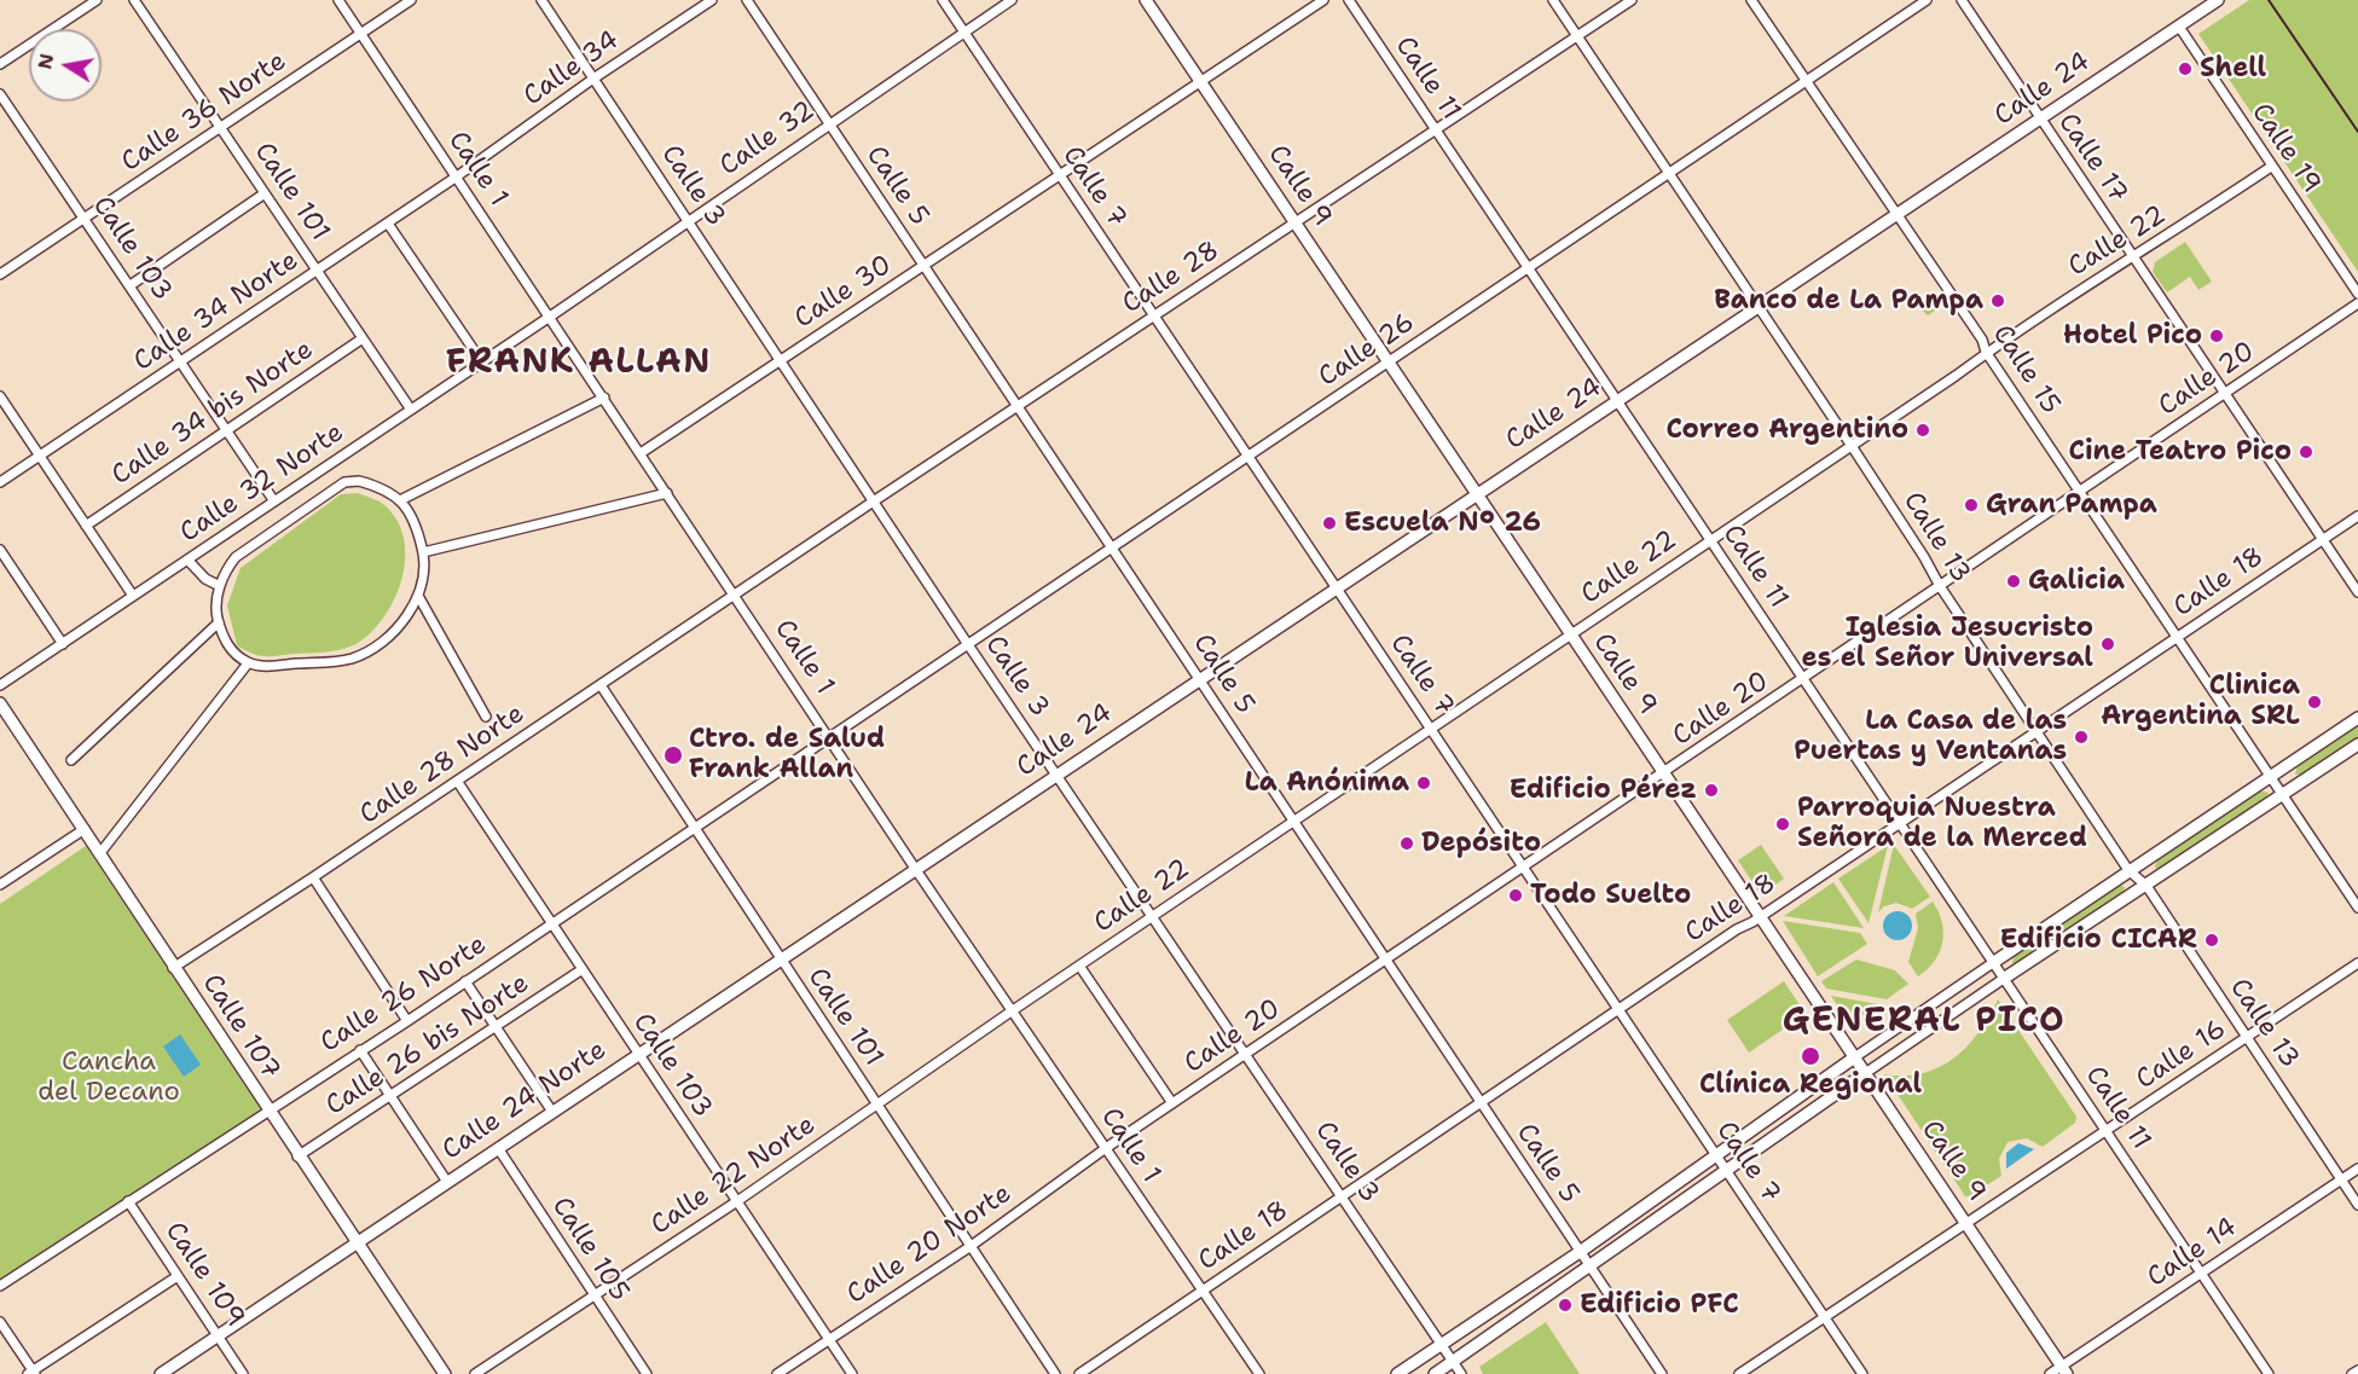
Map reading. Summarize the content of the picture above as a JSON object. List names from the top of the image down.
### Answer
{
  "streets": {
    "main road": [
      "Calle 24",
      "Calle 9",
      "Calle 107",
      "Calle 24 Norte"
    ],
    "street": [
      "Calle 34",
      "Calle 11",
      "Calle 36 Norte",
      "Calle 32",
      "Calle 19",
      "Calle 17",
      "Calle 1",
      "Calle 3",
      "Calle 5",
      "Calle 7",
      "Calle 101",
      "Calle 22",
      "Calle 103",
      "Calle 28",
      "Calle 30",
      "Calle 34 Norte",
      "Calle 26",
      "Calle 15",
      "Calle 20",
      "Calle 34 bis Norte",
      "Calle 32 Norte",
      "Calle 13",
      "Calle 18",
      "Calle 28 Norte",
      "Calle 26 Norte",
      "Calle 26 bis Norte",
      "Calle 16",
      "Calle 22 Norte",
      "Calle 20 Norte",
      "Calle 105",
      "Calle 14",
      "Calle 109"
    ]
  },
  "crossings": [
    ["Calle 34", "Calle 1"],
    ["Calle 34", "Calle 3"],
    ["Calle 34", "Calle 34 Norte"],
    ["Calle 11", "Calle 24"],
    ["Calle 11", "Calle 22"],
    ["Calle 11", "Calle 28"],
    ["Calle 11", "Calle 26"],
    ["Calle 11", "Calle 20"],
    ["Calle 11", "Calle 18"],
    ["Calle 11", "Calle 16"],
    ["Calle 11", "Calle 14"],
    ["Calle 24", "Calle 19"],
    ["Calle 24", "Calle 17"],
    ["Calle 24", "Calle 1"],
    ["Calle 24", "Calle 3"],
    ["Calle 24", "Calle 5"],
    ["Calle 24", "Calle 9"],
    ["Calle 24", "Calle 7"],
    ["Calle 24", "Calle 15"],
    ["Calle 24", "Calle 13"],
    ["Calle 24", "Calle 24 Norte"],
    ["Calle 36 Norte", "Calle 1"],
    ["Calle 36 Norte", "Calle 101"],
    ["Calle 36 Norte", "Calle 103"],
    ["Calle 32", "Calle 1"],
    ["Calle 32", "Calle 3"],
    ["Calle 32", "Calle 5"],
    ["Calle 32", "Calle 7"],
    ["Calle 32", "Calle 32 Norte"],
    ["Calle 19", "Calle 22"],
    ["Calle 17", "Calle 22"],
    ["Calle 17", "Calle 20"],
    ["Calle 17", "Calle 18"],
    ["Calle 1", "Calle 22"],
    ["Calle 1", "Calle 28"],
    ["Calle 1", "Calle 30"],
    ["Calle 1", "Calle 34 Norte"],
    ["Calle 1", "Calle 26"],
    ["Calle 1", "Calle 20"],
    ["Calle 1", "Calle 32 Norte"],
    ["Calle 1", "Calle 18"],
    ["Calle 1", "Calle 28 Norte"],
    ["Calle 1", "Calle 26 Norte"],
    ["Calle 1", "Calle 24 Norte"],
    ["Calle 1", "Calle 22 Norte"],
    ["Calle 1", "Calle 20 Norte"],
    ["Calle 3", "Calle 22"],
    ["Calle 3", "Calle 28"],
    ["Calle 3", "Calle 30"],
    ["Calle 3", "Calle 26"],
    ["Calle 3", "Calle 20"],
    ["Calle 3", "Calle 18"],
    ["Calle 5", "Calle 22"],
    ["Calle 5", "Calle 28"],
    ["Calle 5", "Calle 30"],
    ["Calle 5", "Calle 26"],
    ["Calle 5", "Calle 20"],
    ["Calle 5", "Calle 18"],
    ["Calle 9", "Calle 22"],
    ["Calle 9", "Calle 28"],
    ["Calle 9", "Calle 30"],
    ["Calle 9", "Calle 26"],
    ["Calle 9", "Calle 20"],
    ["Calle 9", "Calle 18"],
    ["Calle 9", "Calle 16"],
    ["Calle 9", "Calle 14"],
    ["Calle 7", "Calle 22"],
    ["Calle 7", "Calle 28"],
    ["Calle 7", "Calle 30"],
    ["Calle 7", "Calle 26"],
    ["Calle 7", "Calle 20"],
    ["Calle 7", "Calle 18"],
    ["Calle 7", "Calle 16"],
    ["Calle 101", "Calle 34 Norte"],
    ["Calle 101", "Calle 34 bis Norte"],
    ["Calle 101", "Calle 32 Norte"],
    ["Calle 101", "Calle 28 Norte"],
    ["Calle 101", "Calle 26 Norte"],
    ["Calle 101", "Calle 24 Norte"],
    ["Calle 101", "Calle 22 Norte"],
    ["Calle 101", "Calle 20 Norte"],
    ["Calle 22", "Calle 15"],
    ["Calle 22", "Calle 13"],
    ["Calle 22", "Calle 22 Norte"],
    ["Calle 103", "Calle 34 Norte"],
    ["Calle 103", "Calle 34 bis Norte"],
    ["Calle 103", "Calle 32 Norte"],
    ["Calle 103", "Calle 28 Norte"],
    ["Calle 103", "Calle 26 Norte"],
    ["Calle 103", "Calle 26 bis Norte"],
    ["Calle 103", "Calle 24 Norte"],
    ["Calle 103", "Calle 22 Norte"],
    ["Calle 103", "Calle 20 Norte"],
    ["Calle 28", "Calle 13"],
    ["Calle 28", "Calle 28 Norte"],
    ["Calle 26", "Calle 15"],
    ["Calle 26", "Calle 13"],
    ["Calle 26", "Calle 26 Norte"],
    ["Calle 15", "Calle 20"],
    ["Calle 15", "Calle 18"],
    ["Calle 20", "Calle 13"],
    ["Calle 20", "Calle 20 Norte"],
    ["Calle 13", "Calle 18"],
    ["Calle 13", "Calle 16"],
    ["Calle 13", "Calle 14"],
    ["Calle 28 Norte", "Calle 107"],
    ["Calle 26 Norte", "Calle 107"],
    ["Calle 26 Norte", "Calle 109"],
    ["Calle 107", "Calle 26 bis Norte"],
    ["Calle 107", "Calle 24 Norte"],
    ["Calle 24 Norte", "Calle 105"],
    ["Calle 24 Norte", "Calle 109"],
    ["Calle 22 Norte", "Calle 105"]
  ],
  "districts": ["FRANK ALLAN", "GENERAL PICO"],
  "parks": ["Cancha del Decano"],
  "places": [
    "Shell",
    "Banco de La Pampa",
    "Hotel Pico",
    "Correo Argentino",
    "Cine Teatro Pico",
    "Gran Pampa",
    "Escuela N° 26",
    "Galicia",
    "Iglesia Jesucristo es el Señor Universal",
    "Clinica Argentina SRL",
    "La Casa de las Puertas y Ventanas",
    "Ctro. de Salud Frank Allan",
    "La Anónima",
    "Edificio Pérez",
    "Parroquia Nuestra Señora de la Merced",
    "Depósito",
    "Todo Suelto",
    "Edificio CICAR",
    "Clínica Regional",
    "Edificio PFC"
  ],
  "north": "left"
}
